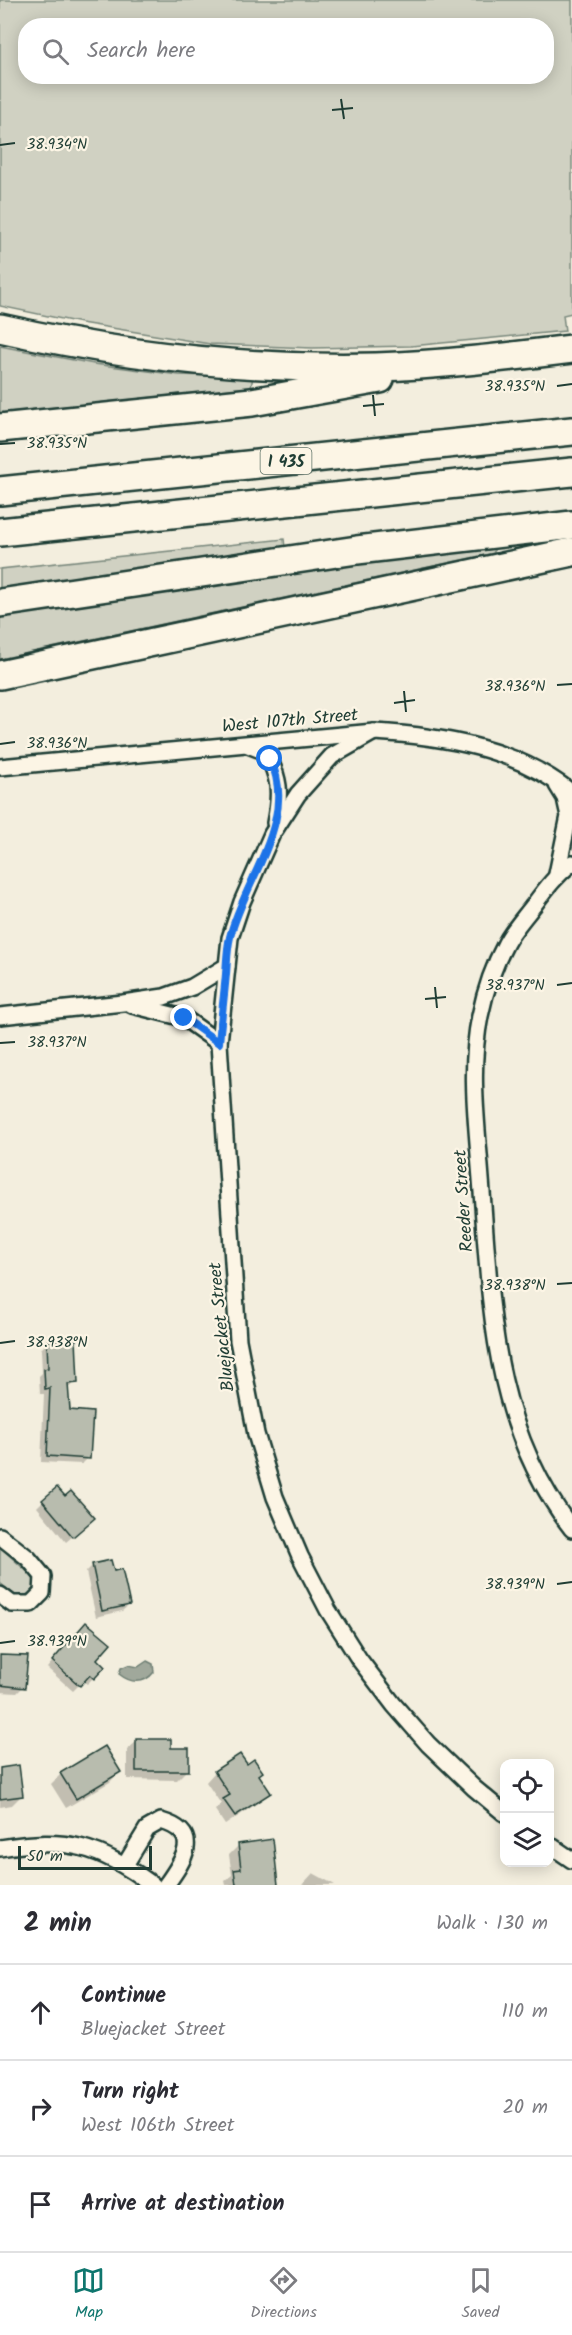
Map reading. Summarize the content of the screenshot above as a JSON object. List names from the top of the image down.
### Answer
{
  "streets": {
    "highway": ["I 435"],
    "street": ["West 107th Street", "Reeder Street", "Bluejacket Street"]
  },
  "crossings": [
    ["West 107th Street", "Reeder Street"],
    ["West 107th Street", "Bluejacket Street"]
  ],
  "scale_bar": "50 m",
  "page": {
    "search": "Search here",
    "scale": "50 m",
    "heading": ["2 min", "Walk · 130 m"],
    "list": [
      ["Continue", "Bluejacket Street", "110 m"],
      ["Turn right", "West 106th Street", "20 m"],
      "Arrive at destination"
    ],
    "nav": ["Map", "Directions", "Saved"]
  },
  "coordinates": [
    "38.934°N",
    "38.935°N",
    "38.936°N",
    "38.937°N",
    "38.938°N",
    "38.939°N"
  ]
}
